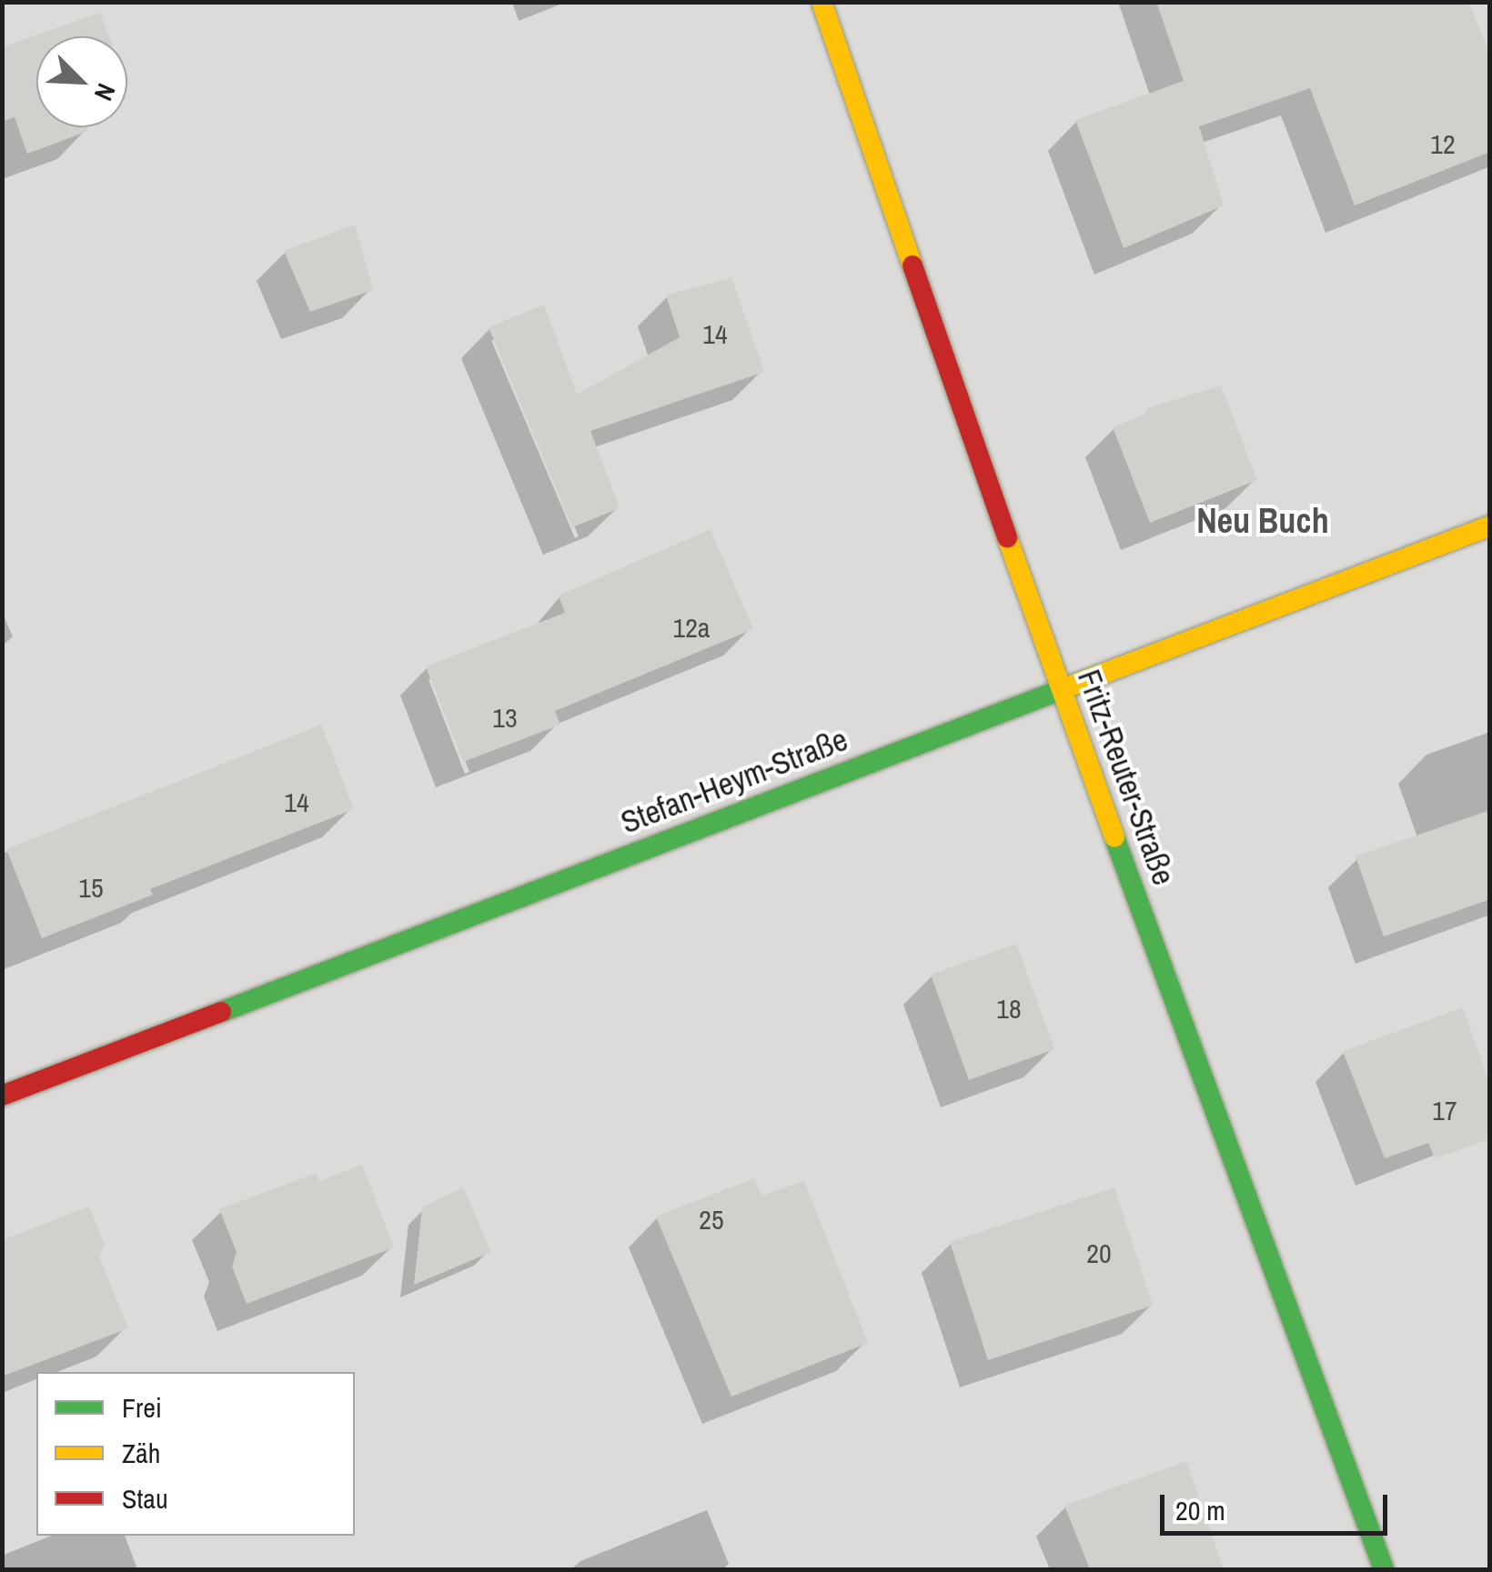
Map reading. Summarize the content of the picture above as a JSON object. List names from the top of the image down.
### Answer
{
  "streets": {
    "street": ["Fritz-Reuter-Straße", "Stefan-Heym-Straße"]
  },
  "crossings": [
    ["Fritz-Reuter-Straße", "Stefan-Heym-Straße"]
  ],
  "districts": ["Neu Buch"],
  "house_numbers": [
    "12",
    "14",
    "12a",
    "13",
    "14",
    "15",
    "18",
    "17",
    "25",
    "20"
  ],
  "legend": ["Frei", "Zäh", "Stau"],
  "scale_bar": "20 m",
  "north": "bottom right"
}
